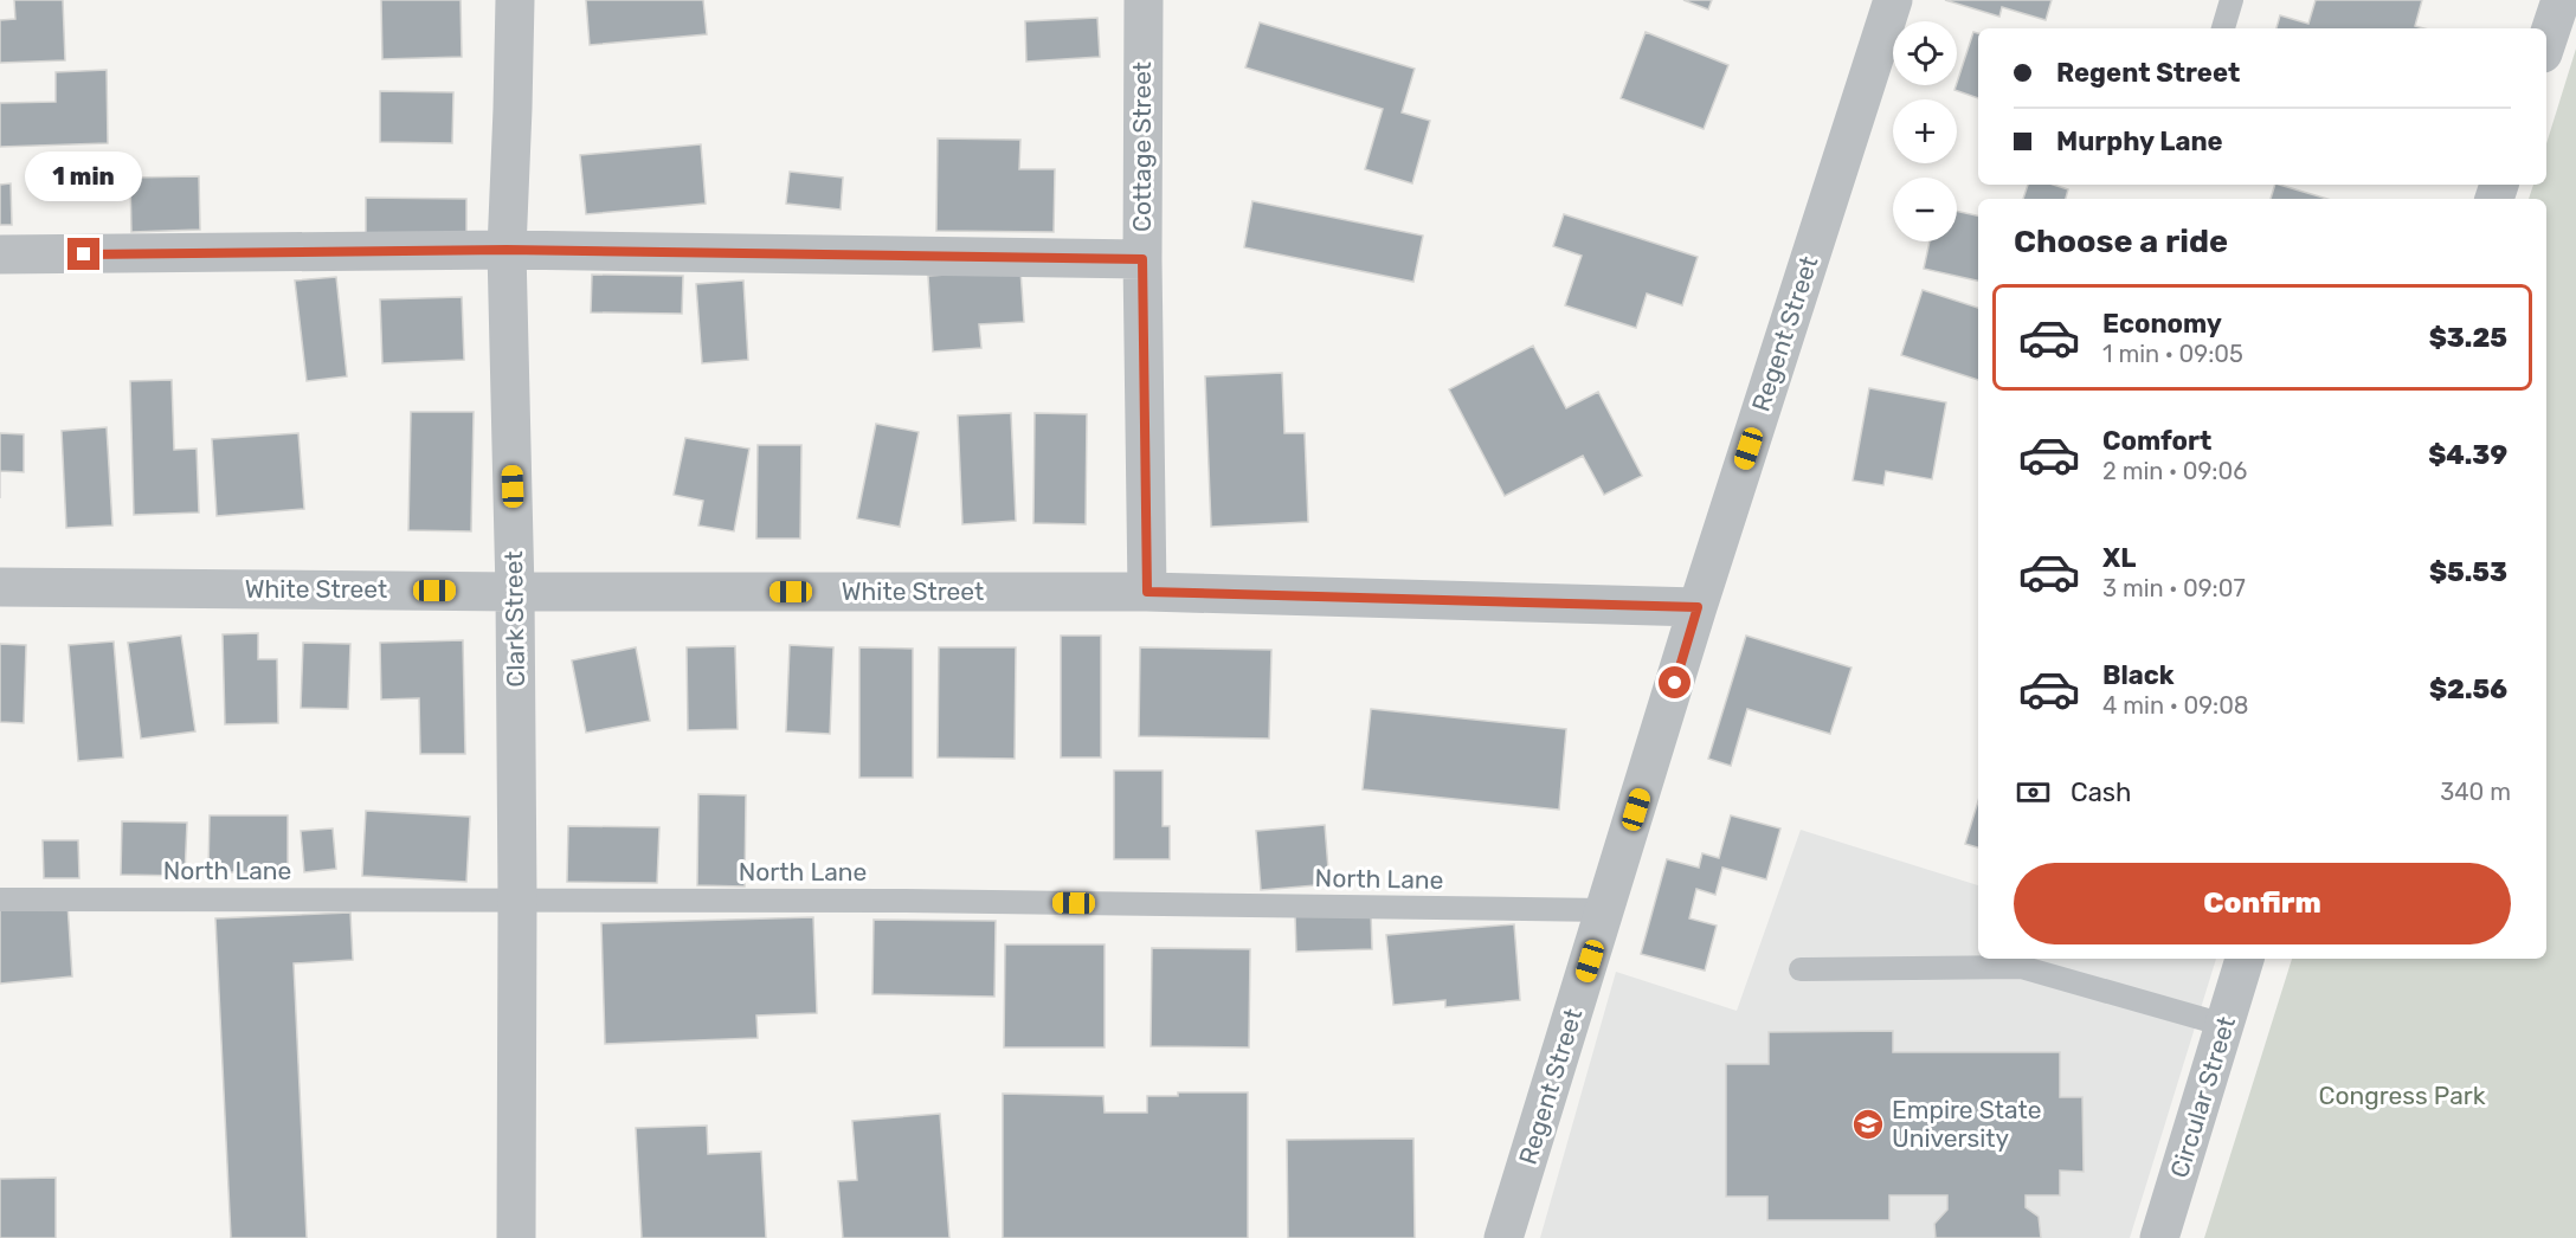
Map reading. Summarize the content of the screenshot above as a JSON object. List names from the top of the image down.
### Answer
{
  "streets": {
    "street": [
      "Cottage Street",
      "Regent Street",
      "White Street",
      "Clark Street",
      "Circular Street"
    ],
    "lane": ["North Lane"]
  },
  "crossings": [
    ["Cottage Street", "White Street"],
    ["Regent Street", "White Street"],
    ["Regent Street", "North Lane"],
    ["White Street", "Clark Street"],
    ["Clark Street", "North Lane"]
  ],
  "parks": ["Congress Park"],
  "places": {
    "school or university": ["Empire State University"]
  },
  "page": {
    "map_buttons": ["+", "−"],
    "banner": ["Regent Street", "Murphy Lane"],
    "bubble": "1 min",
    "heading": "Choose a ride",
    "list": [
      {
        "name": "Economy",
        "note": "1 min · 09:05",
        "value": "$3.25"
      },
      {
        "name": "Comfort",
        "note": "2 min · 09:06",
        "value": "$4.39"
      },
      {
        "name": "XL",
        "note": "3 min · 09:07",
        "value": "$5.53"
      },
      {
        "name": "Black",
        "note": "4 min · 09:08",
        "value": "$2.56"
      }
    ],
    "pay": ["Cash", "340 m"],
    "buttons": "Confirm"
  }
}
